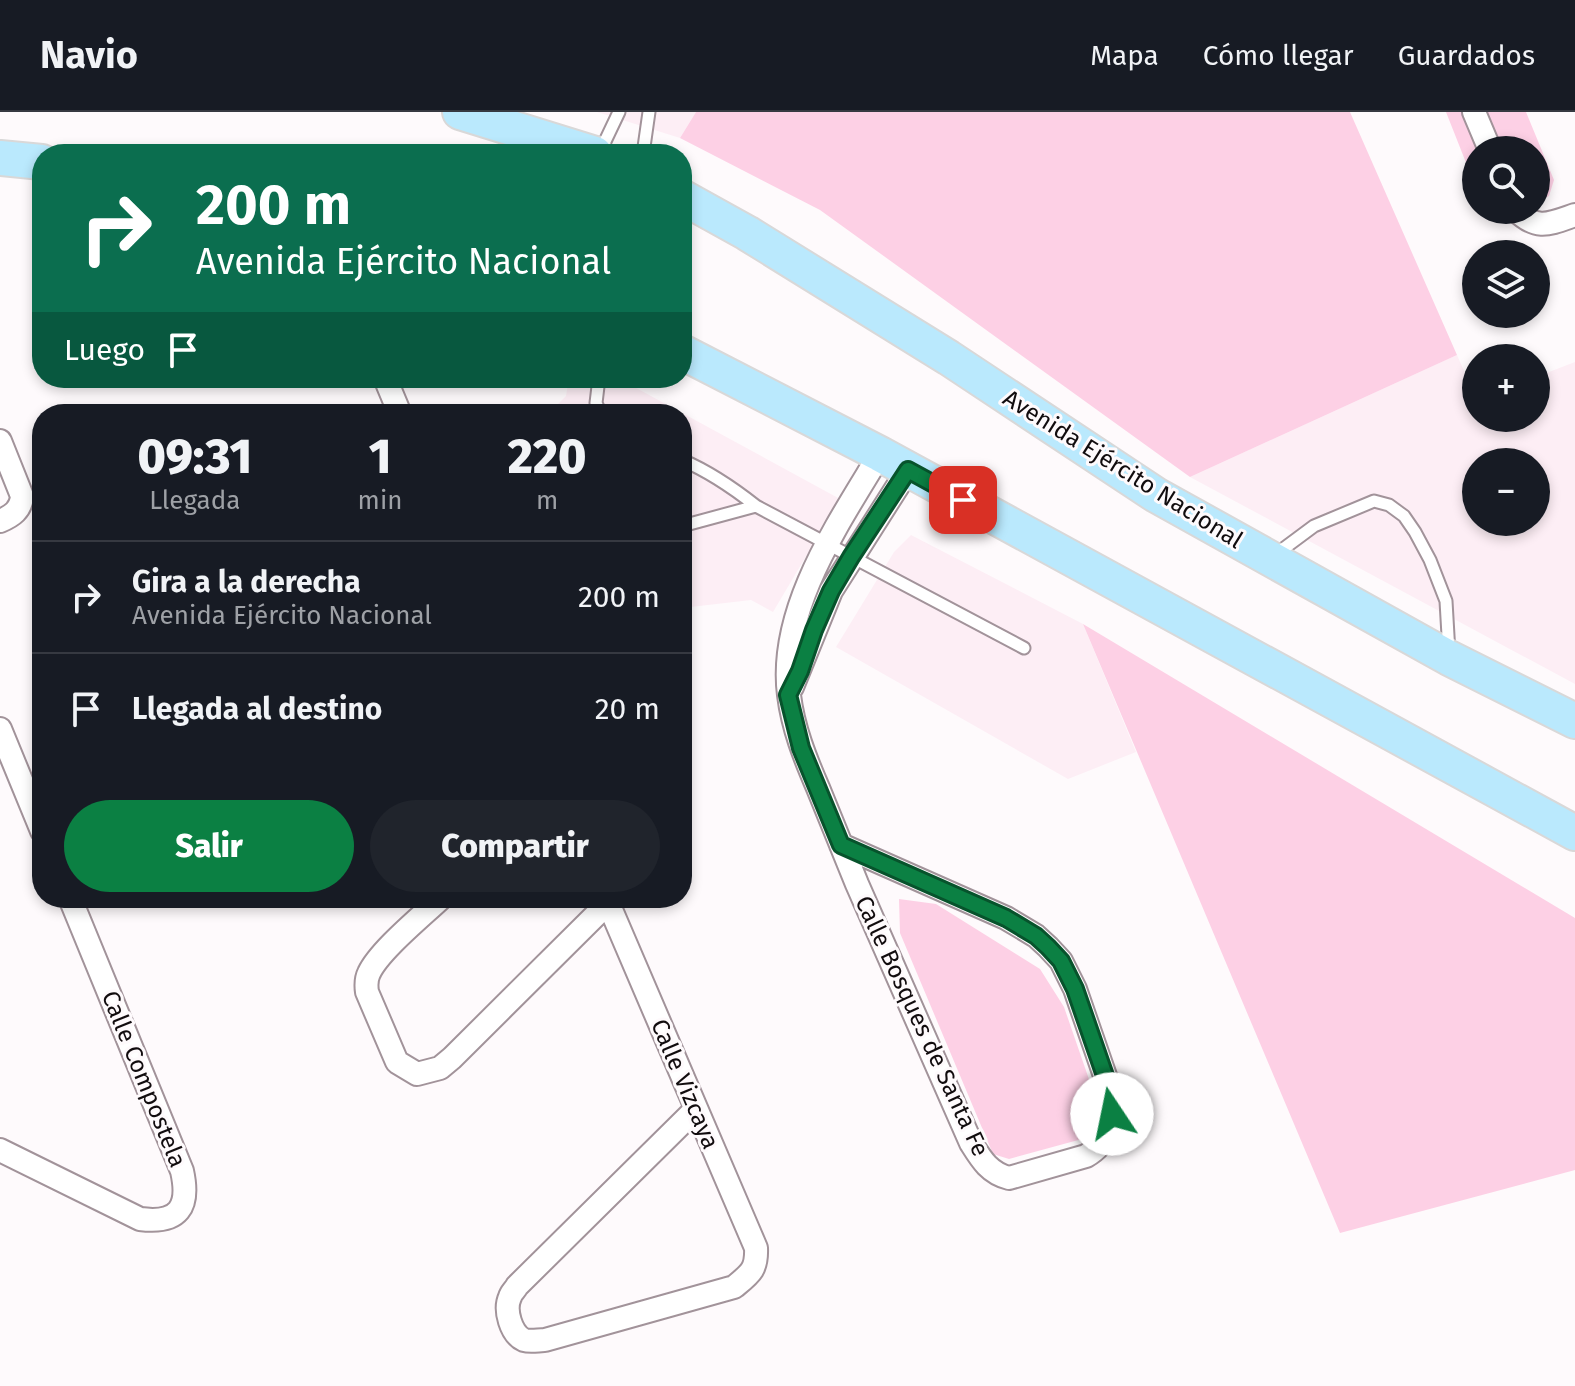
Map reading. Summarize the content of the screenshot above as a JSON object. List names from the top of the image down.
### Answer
{
  "streets": {
    "main road": ["Avenida Ejército Nacional"],
    "street": ["Calle Bosques de Santa Fe", "Calle Compostela", "Calle Vizcaya"]
  },
  "page": {
    "header": "Navio",
    "nav": ["Mapa", "Cómo llegar", "Guardados"],
    "map_buttons": ["+", "−"],
    "turn": ["200 m", "Avenida Ejército Nacional"],
    "then": "Luego",
    "eta": [
      "09:31",
      "Llegada",
      "1",
      "min",
      "220",
      "m"
    ],
    "list": [
      {
        "name": "Gira a la derecha",
        "note": "Avenida Ejército Nacional",
        "value": "200 m"
      },
      {
        "name": "Llegada al destino",
        "value": "20 m"
      }
    ],
    "buttons": ["Salir", "Compartir"]
  }
}
